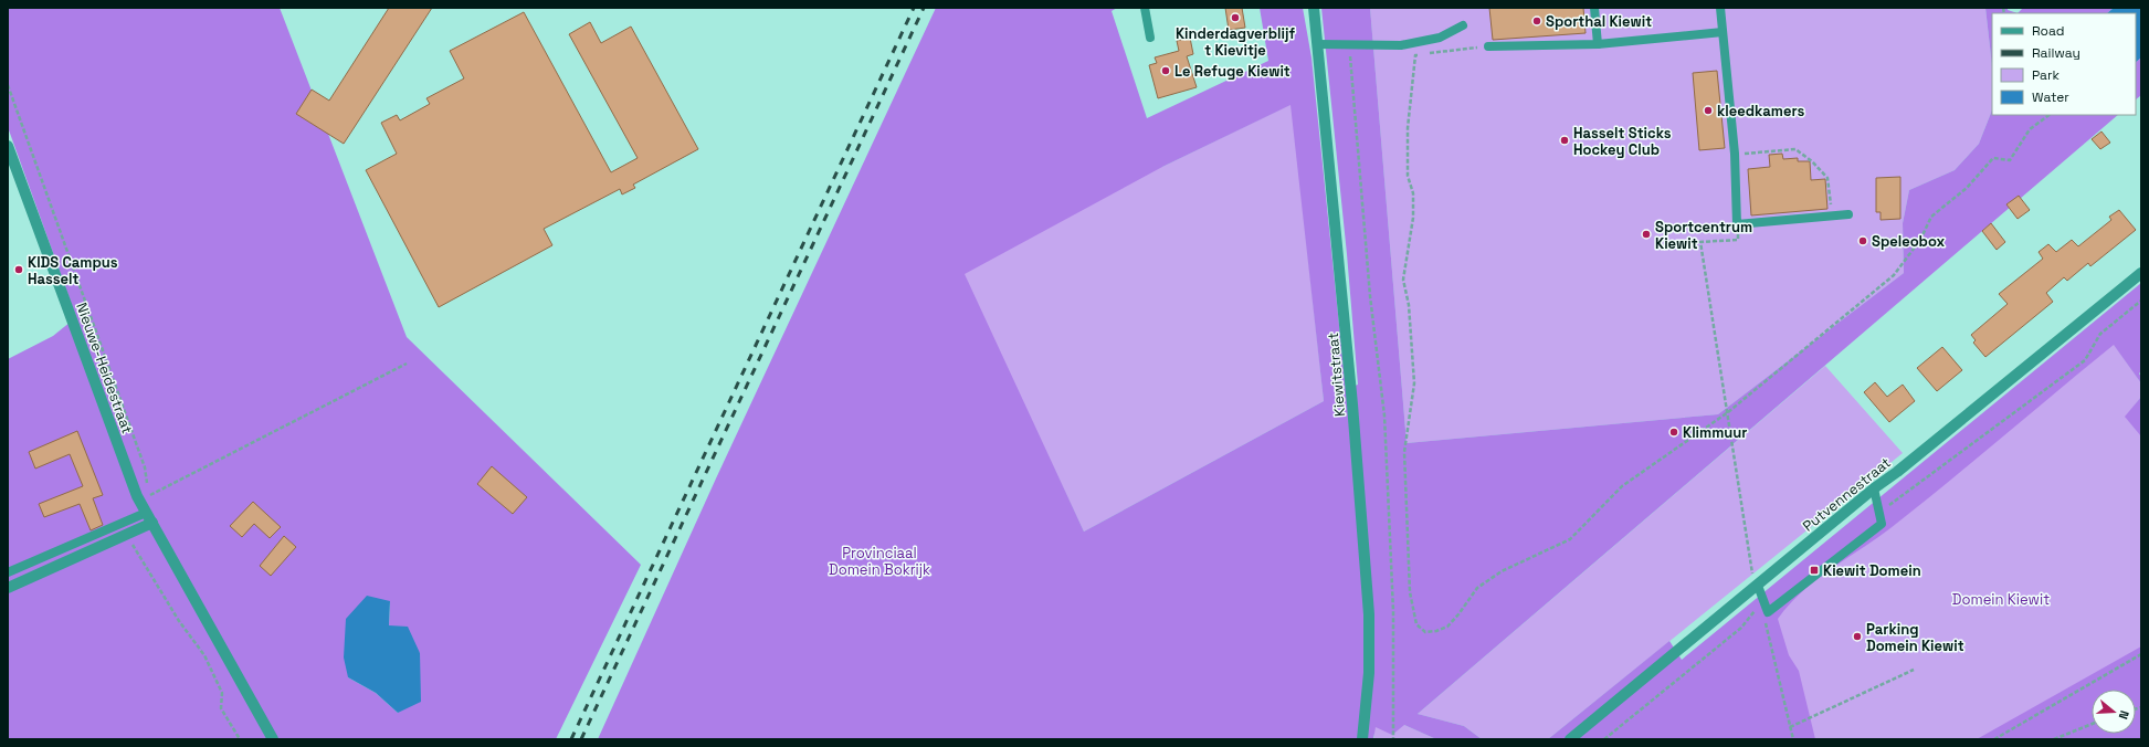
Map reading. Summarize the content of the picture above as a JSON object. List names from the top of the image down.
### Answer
{
  "streets": {
    "street": ["Nieuwe-Heidestraat", "Kiewitstraat", "Putvennestraat"]
  },
  "parks": ["Provinciaal Domein Bokrijk", "Domein Kiewit"],
  "places": {
    "other": [
      "Kinderdagverblijf t Kievitje",
      "Sporthal Kiewit",
      "Le Refuge Kiewit",
      "kleedkamers",
      "Hasselt Sticks Hockey Club",
      "Sportcentrum Kiewit",
      "Speleobox",
      "KIDS Campus Hasselt",
      "Klimmuur",
      "Parking Domein Kiewit"
    ],
    "transit": ["Kiewit Domein"]
  },
  "legend": [
    "Road",
    "Railway",
    "Park",
    "Water"
  ],
  "north": "right"
}
